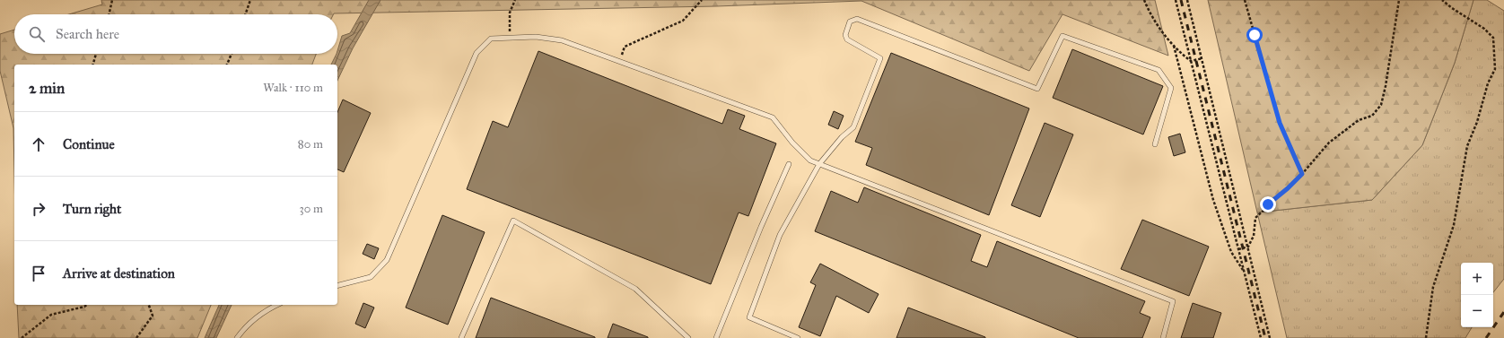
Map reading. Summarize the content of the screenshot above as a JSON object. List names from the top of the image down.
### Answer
{
  "page": {
    "search": "Search here",
    "heading": ["2 min", "Walk · 110 m"],
    "list": [
      ["Continue", "80 m"],
      ["Turn right", "30 m"],
      "Arrive at destination"
    ],
    "map_buttons": ["+", "−"]
  }
}
